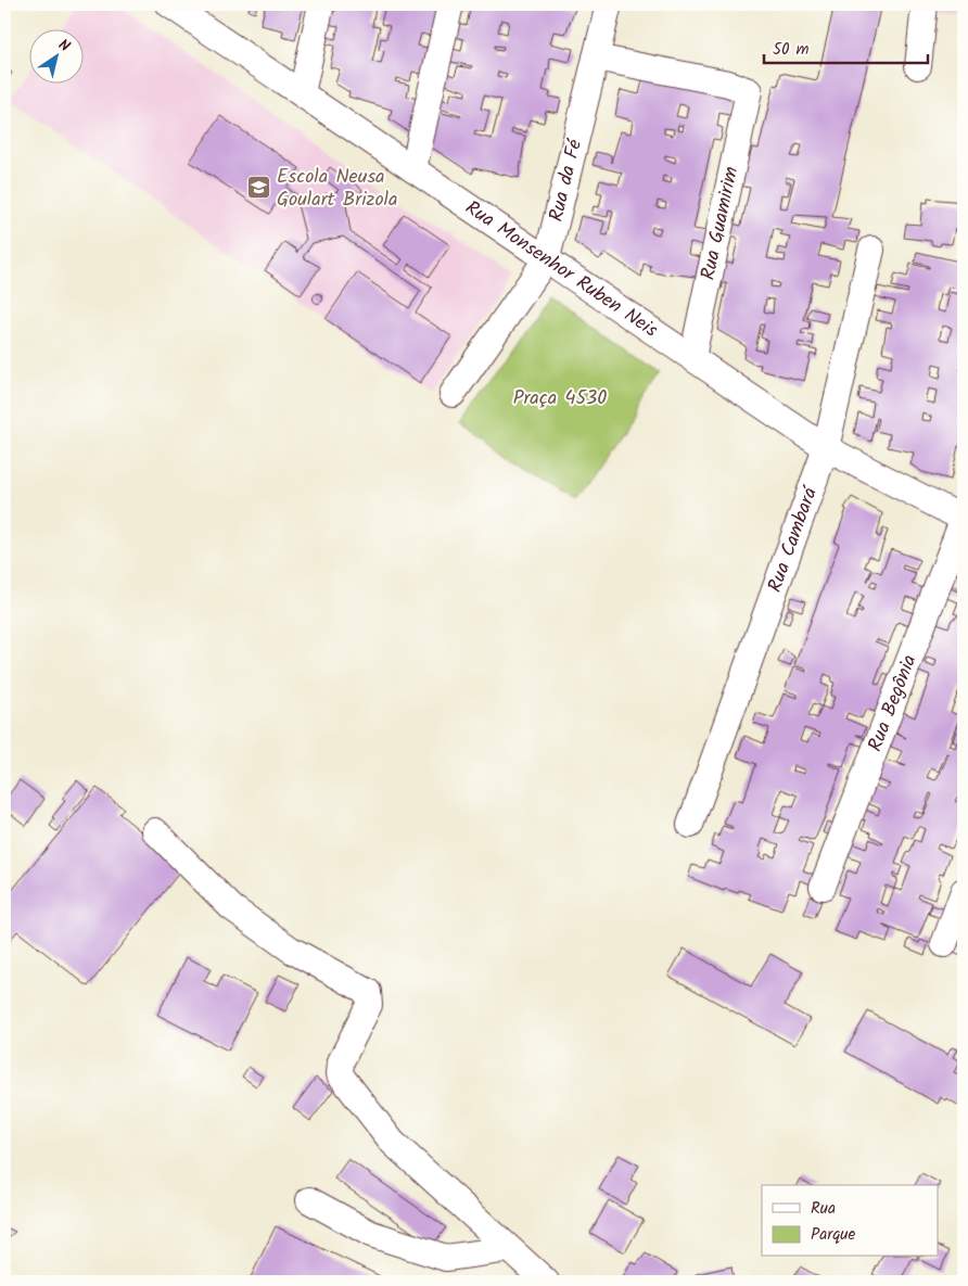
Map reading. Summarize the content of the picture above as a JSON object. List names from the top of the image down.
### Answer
{
  "streets": {
    "street": [
      "Rua da Fé",
      "Rua Guamirim",
      "Rua Monsenhor Ruben Neis",
      "Rua Cambará",
      "Rua Begônia"
    ]
  },
  "crossings": [
    ["Rua da Fé", "Rua Guamirim"],
    ["Rua da Fé", "Rua Monsenhor Ruben Neis"],
    ["Rua Guamirim", "Rua Monsenhor Ruben Neis"],
    ["Rua Monsenhor Ruben Neis", "Rua Cambará"],
    ["Rua Monsenhor Ruben Neis", "Rua Begônia"]
  ],
  "parks": ["Praça 4530"],
  "places": {
    "school or university": ["Escola Neusa Goulart Brizola"]
  },
  "legend": ["Rua", "Parque"],
  "scale_bar": "50 m",
  "north": "top right"
}
